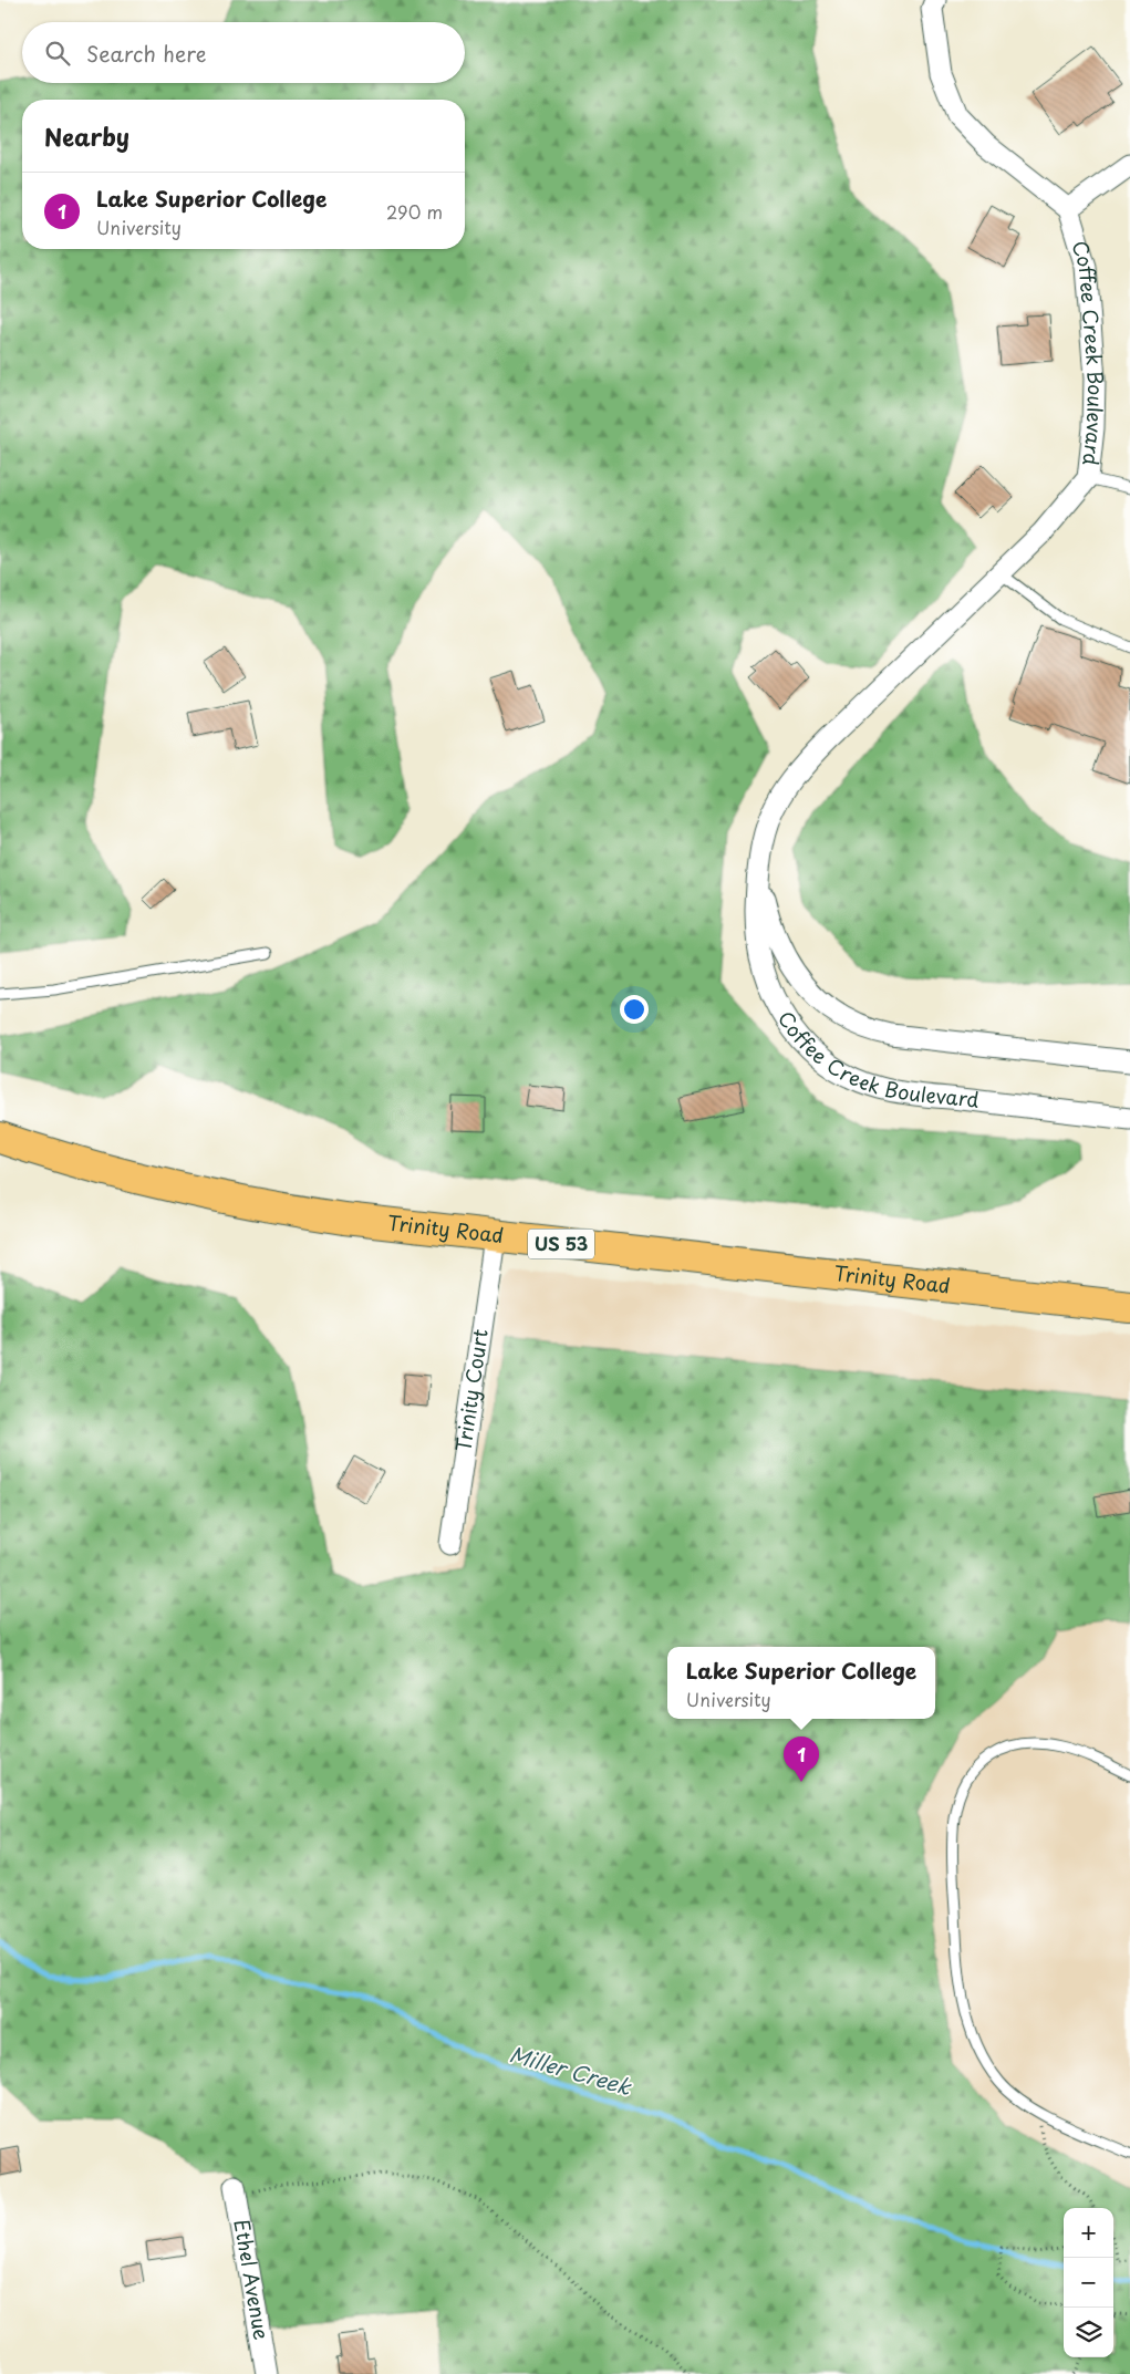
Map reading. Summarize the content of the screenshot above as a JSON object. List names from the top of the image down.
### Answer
{
  "streets": {
    "highway": ["Trinity Road", "US 53"],
    "street": ["Coffee Creek Boulevard", "Trinity Court", "Ethel Avenue"]
  },
  "crossings": [
    ["Trinity Road", "Trinity Court"]
  ],
  "water": ["Miller Creek"],
  "page": {
    "search": "Search here",
    "heading": "Nearby",
    "list": [
      {
        "mark": "1",
        "name": "Lake Superior College",
        "note": "University",
        "value": "290 m"
      }
    ],
    "popup": ["Lake Superior College", "University"],
    "pins": "1",
    "map_buttons": ["+", "−"]
  }
}
